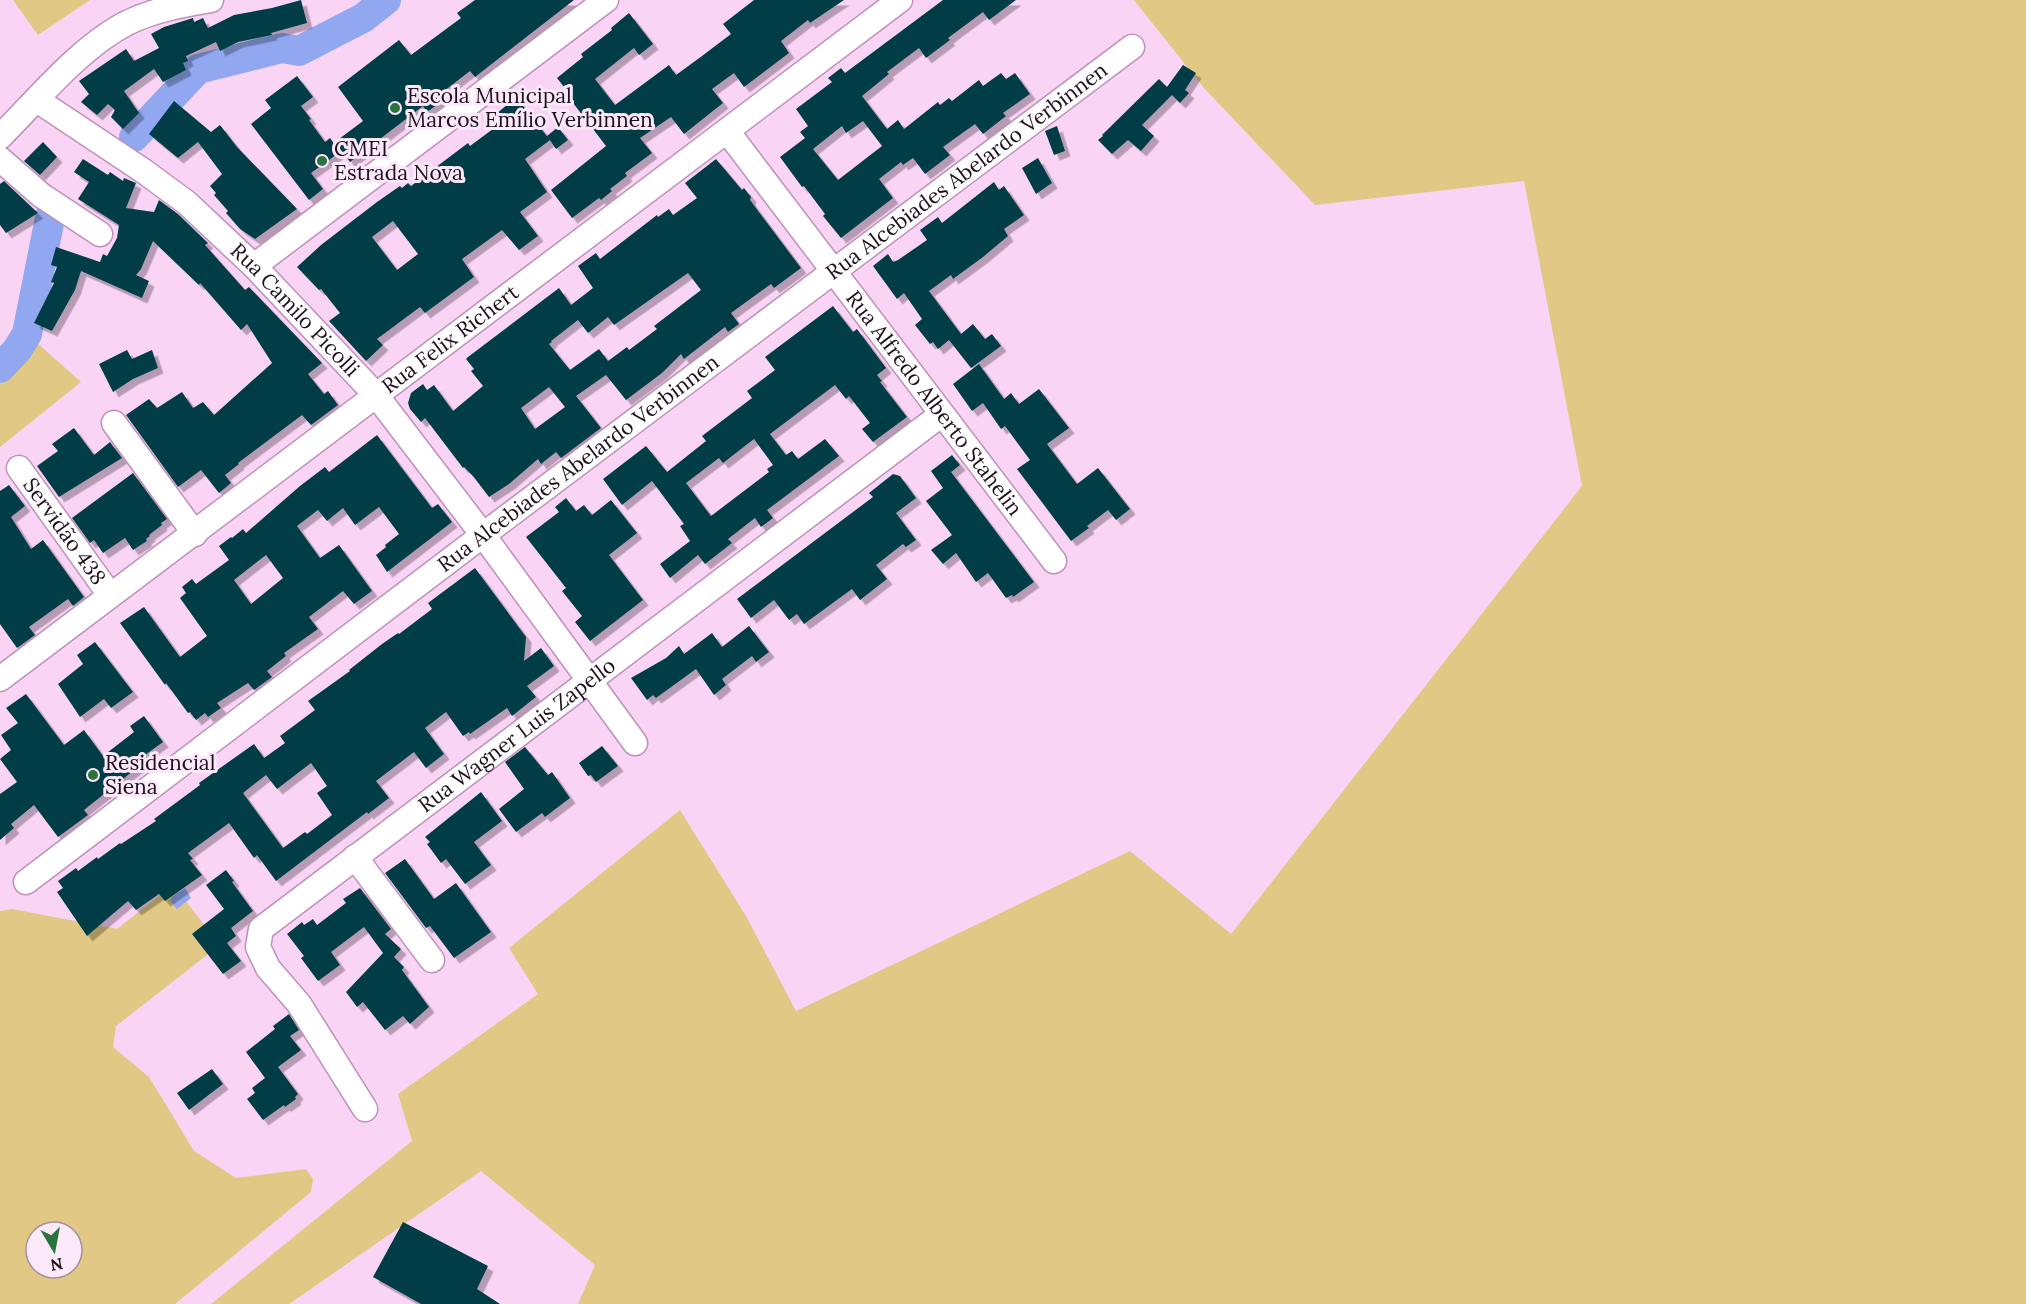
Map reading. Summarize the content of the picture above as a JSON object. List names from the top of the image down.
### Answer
{
  "streets": {
    "street": [
      "Rua Alcebiades Abelardo Verbinnen",
      "Rua Camilo Picolli",
      "Rua Felix Richert",
      "Rua Alfredo Alberto Stahelin",
      "Servidão 438",
      "Rua Wagner Luis Zapello"
    ]
  },
  "crossings": [
    ["Rua Alcebiades Abelardo Verbinnen", "Rua Camilo Picolli"],
    ["Rua Alcebiades Abelardo Verbinnen", "Rua Alfredo Alberto Stahelin"],
    ["Rua Camilo Picolli", "Rua Felix Richert"],
    ["Rua Camilo Picolli", "Rua Wagner Luis Zapello"],
    ["Rua Felix Richert", "Rua Alfredo Alberto Stahelin"],
    ["Rua Felix Richert", "Servidão 438"],
    ["Rua Alfredo Alberto Stahelin", "Rua Wagner Luis Zapello"]
  ],
  "places": ["Escola Municipal Marcos Emílio Verbinnen", "CMEI Estrada Nova", "Residencial Siena"],
  "north": "bottom"
}
